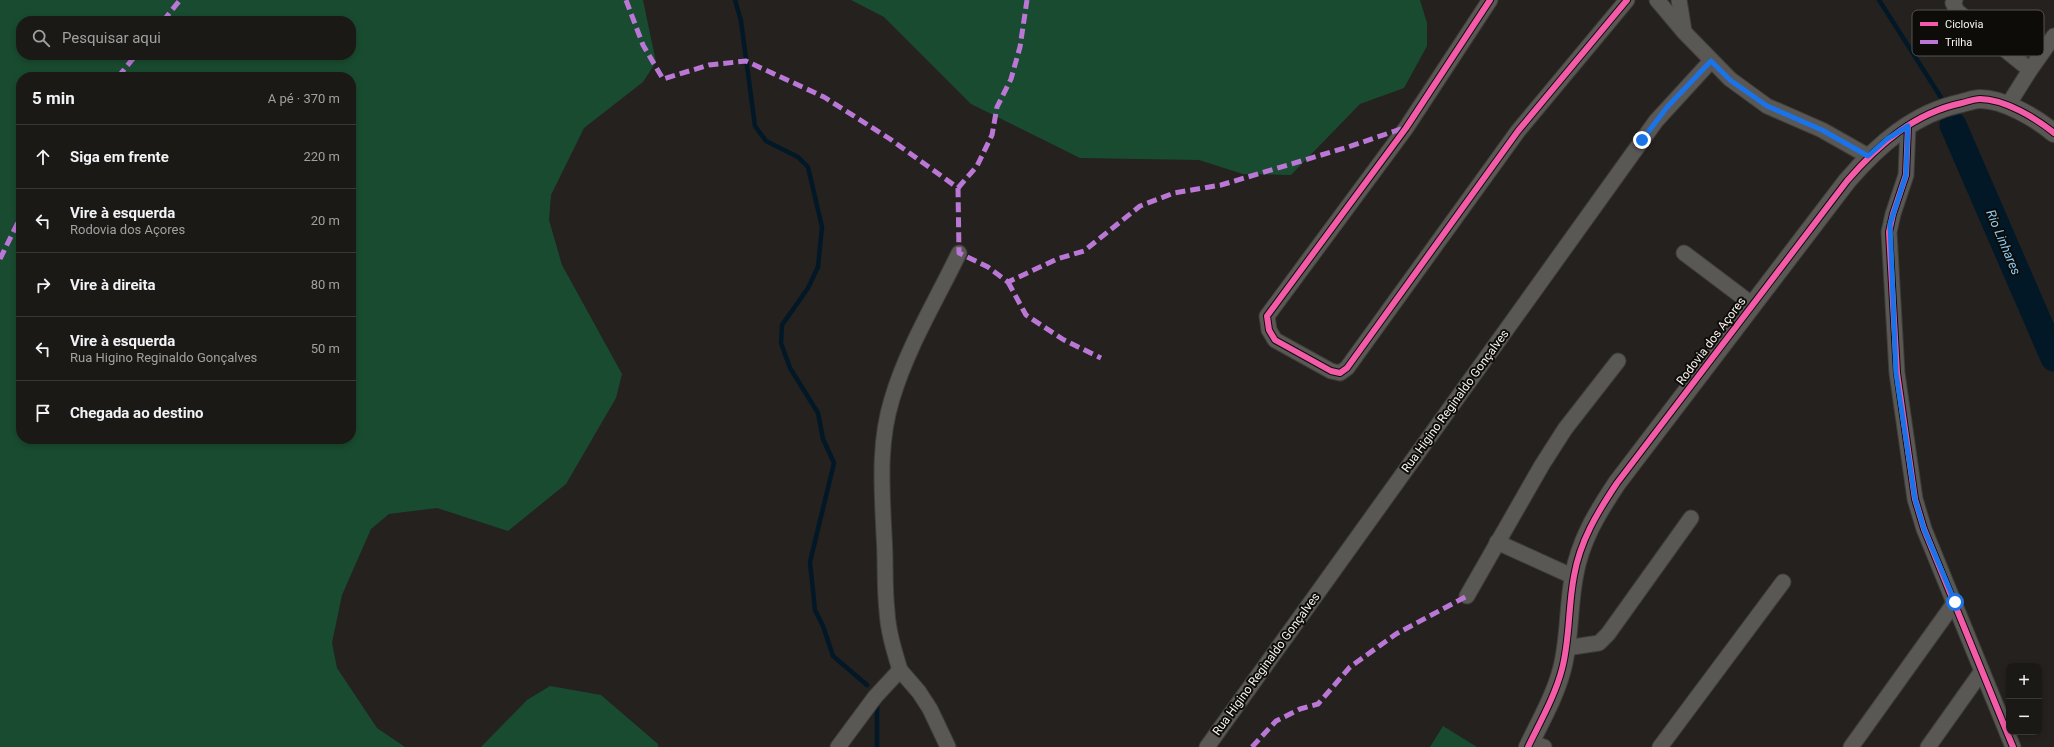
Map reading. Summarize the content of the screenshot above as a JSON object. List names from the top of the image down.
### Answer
{
  "streets": {
    "street": ["Rodovia dos Açores", "Rua Higino Reginaldo Gonçalves"]
  },
  "water": ["Rio Linhares"],
  "legend": ["Ciclovia", "Trilha"],
  "page": {
    "search": "Pesquisar aqui",
    "heading": ["5 min", "A pé · 370 m"],
    "list": [
      ["Siga em frente", "220 m"],
      ["Vire à esquerda", "Rodovia dos Açores", "20 m"],
      ["Vire à direita", "80 m"],
      ["Vire à esquerda", "Rua Higino Reginaldo Gonçalves", "50 m"],
      "Chegada ao destino"
    ],
    "map_buttons": ["+", "−"]
  }
}
